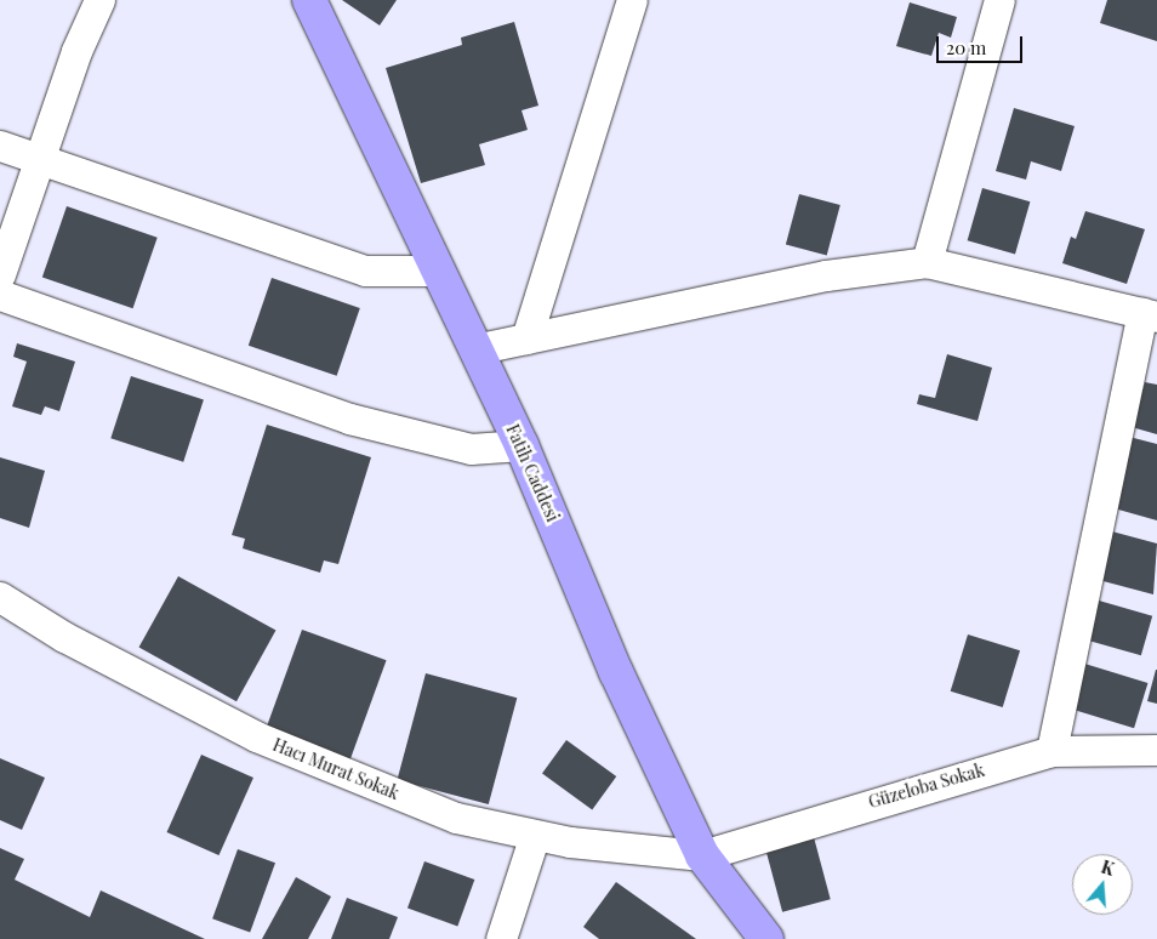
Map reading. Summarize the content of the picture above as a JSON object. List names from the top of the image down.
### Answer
{
  "streets": {
    "street": ["Fatih Caddesi", "Hacı Murat Sokak", "Güzeloba Sokak"]
  },
  "crossings": [
    ["Fatih Caddesi", "Hacı Murat Sokak"],
    ["Fatih Caddesi", "Güzeloba Sokak"],
    ["Hacı Murat Sokak", "Güzeloba Sokak"]
  ],
  "scale_bar": "20 m",
  "north": "top"
}
